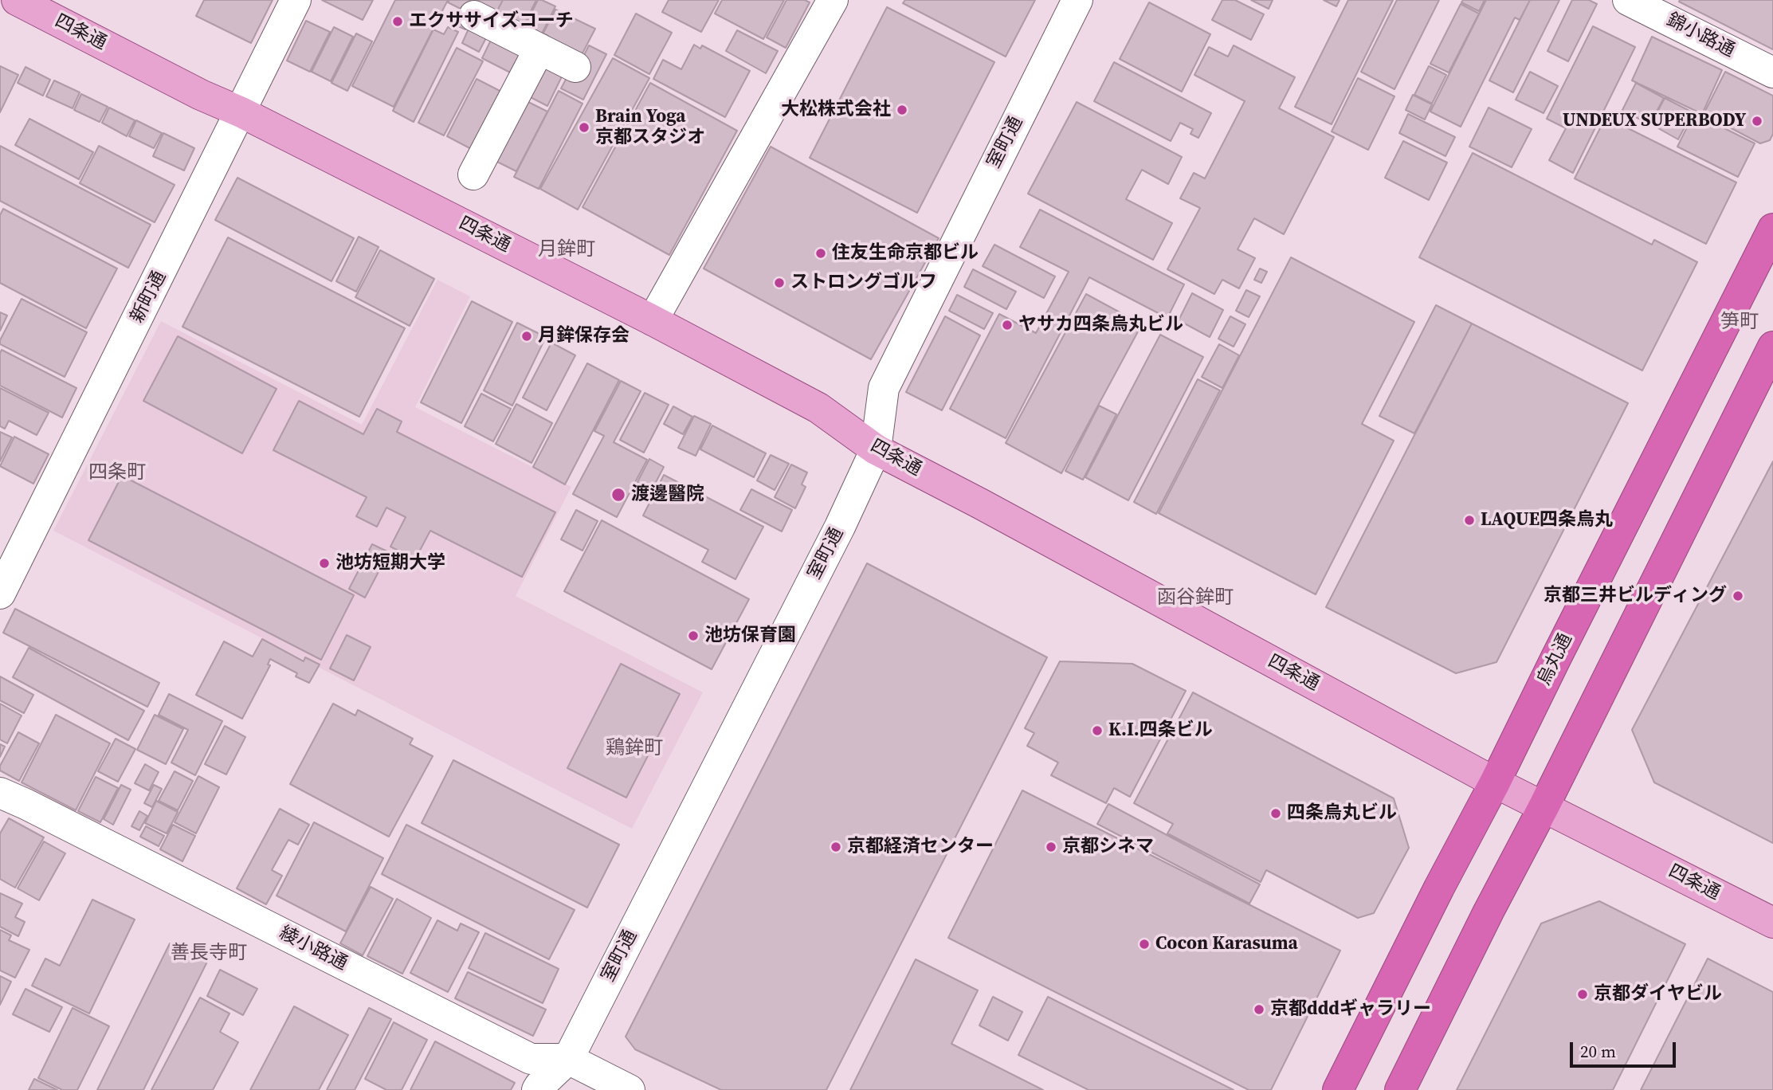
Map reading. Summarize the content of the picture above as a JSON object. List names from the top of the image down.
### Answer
{
  "streets": {
    "highway": ["烏丸通"],
    "main road": ["四条通"],
    "street": [
      "錦小路通",
      "室町通",
      "新町通",
      "綾小路通"
    ]
  },
  "crossings": [
    ["四条通", "室町通"],
    ["四条通", "新町通"],
    ["四条通", "烏丸通"],
    ["室町通", "綾小路通"]
  ],
  "districts": [
    "月鉾町",
    "笋町",
    "四条町",
    "函谷鉾町",
    "鶏鉾町",
    "善長寺町"
  ],
  "places": [
    "エクササイズコーチ",
    "大松株式会社",
    "UNDEUX SUPERBODY",
    "Brain Yoga 京都スタジオ",
    "住友生命京都ビル",
    "ストロングゴルフ",
    "ヤサカ四条烏丸ビル",
    "月鉾保存会",
    "渡邊醫院",
    "LAQUE四条烏丸",
    "池坊短期大学",
    "京都三井ビルディング",
    "池坊保育園",
    "K.I.四条ビル",
    "四条烏丸ビル",
    "京都経済センター",
    "京都シネマ",
    "Cocon Karasuma",
    "京都ダイヤビル",
    "京都dddギャラリー"
  ],
  "scale_bar": "20 m"
}
